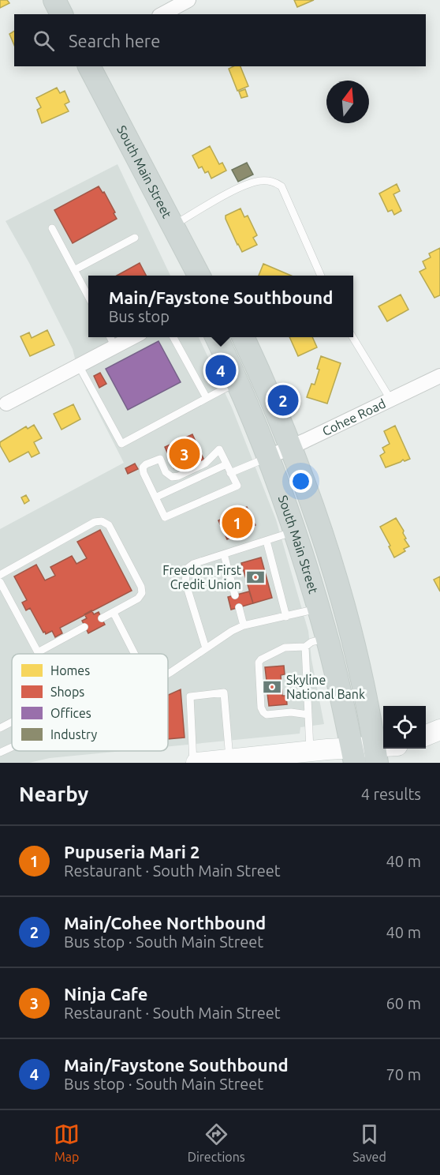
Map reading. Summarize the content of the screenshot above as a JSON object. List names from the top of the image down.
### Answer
{
  "streets": {
    "main road": ["South Main Street"],
    "street": ["Cohee Road"]
  },
  "crossings": [
    ["South Main Street", "Cohee Road"]
  ],
  "places": {
    "bank": ["Freedom First Credit Union", "Skyline National Bank"]
  },
  "legend": [
    "Homes",
    "Shops",
    "Offices",
    "Industry"
  ],
  "north": "top",
  "page": {
    "search": "Search here",
    "popup": ["Main/Faystone Southbound", "Bus stop"],
    "pins": [
      "4",
      "2",
      "3",
      "1"
    ],
    "heading": ["Nearby", "4 results"],
    "list": [
      {
        "mark": "1",
        "name": "Pupuseria Mari 2",
        "note": "Restaurant · South Main Street",
        "value": "40 m"
      },
      {
        "mark": "2",
        "name": "Main/Cohee Northbound",
        "note": "Bus stop · South Main Street",
        "value": "40 m"
      },
      {
        "mark": "3",
        "name": "Ninja Cafe",
        "note": "Restaurant · South Main Street",
        "value": "60 m"
      },
      {
        "mark": "4",
        "name": "Main/Faystone Southbound",
        "note": "Bus stop · South Main Street",
        "value": "70 m"
      }
    ],
    "nav": ["Map", "Directions", "Saved"]
  }
}
